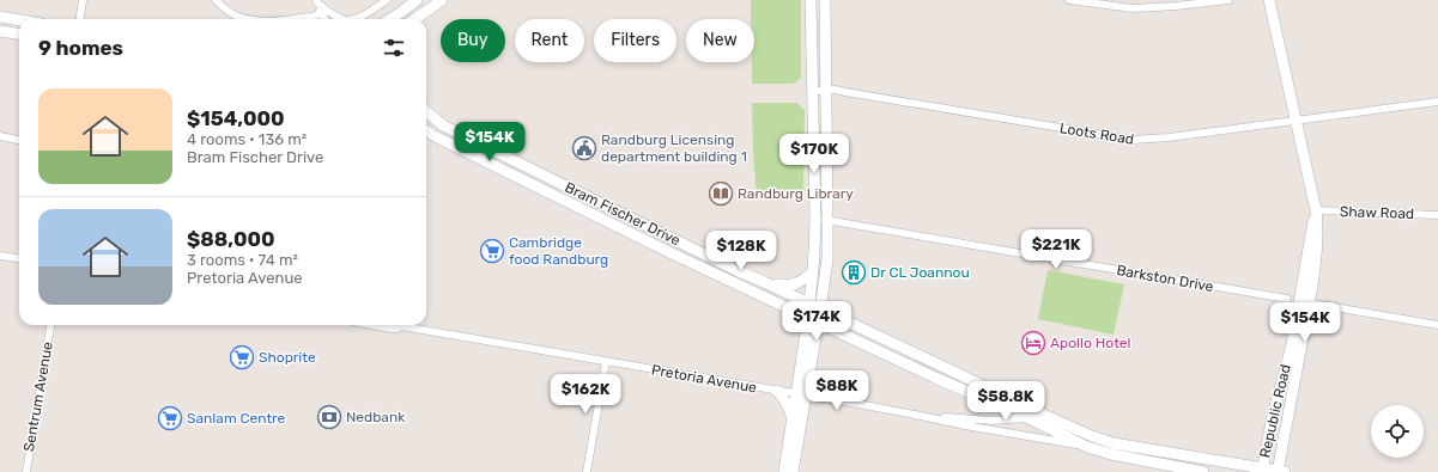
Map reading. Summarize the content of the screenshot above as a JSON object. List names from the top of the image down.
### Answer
{
  "streets": {
    "main road": ["Bram Fischer Drive", "Republic Road"],
    "street": [
      "Loots Road",
      "Shaw Road",
      "Barkston Drive",
      "Pretoria Avenue",
      "Sentrum Avenue"
    ]
  },
  "crossings": [
    ["Loots Road", "Republic Road"],
    ["Shaw Road", "Republic Road"],
    ["Bram Fischer Drive", "Pretoria Avenue"],
    ["Bram Fischer Drive", "Republic Road"]
  ],
  "places": {
    "public building": ["Randburg Licensing department building 1"],
    "library": ["Randburg Library"],
    "supermarket": ["Cambridge food Randburg", "Shoprite", "Sanlam Centre"],
    "building": ["Dr CL Joannou"],
    "hotel": ["Apollo Hotel"],
    "bank": ["Nedbank"]
  },
  "page": {
    "chip": [
      "Buy",
      "Rent",
      "Filters",
      "New"
    ],
    "heading": "9 homes",
    "list": [
      {
        "name": "$154,000",
        "note": "4 rooms · 136 m² · Bram Fischer Drive"
      },
      {
        "name": "$88,000",
        "note": "3 rooms · 74 m² · Pretoria Avenue"
      }
    ],
    "price": [
      "$154K",
      "$170K",
      "$221K",
      "$128K",
      "$174K",
      "$154K",
      "$88K",
      "$162K",
      "$58.8K"
    ]
  }
}
